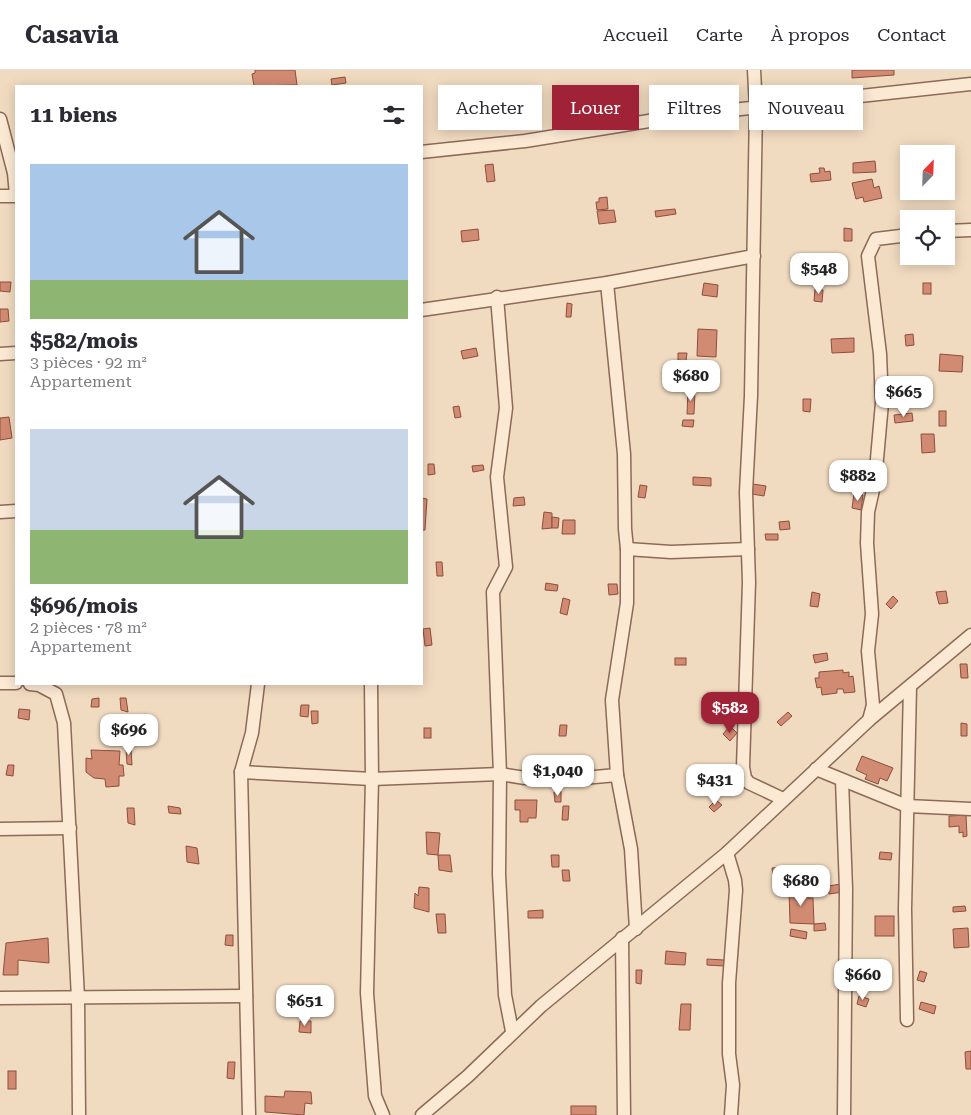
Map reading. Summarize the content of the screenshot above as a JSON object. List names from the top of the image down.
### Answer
{
  "north": "top right",
  "page": {
    "header": "Casavia",
    "nav": [
      "Accueil",
      "Carte",
      "À propos",
      "Contact"
    ],
    "chip": [
      "Acheter",
      "Louer",
      "Filtres",
      "Nouveau"
    ],
    "heading": "11 biens",
    "list": [
      {
        "name": "$582/mois",
        "note": "3 pièces · 92 m² · Appartement"
      },
      {
        "name": "$696/mois",
        "note": "2 pièces · 78 m² · Appartement"
      }
    ],
    "price": [
      "$548",
      "$680",
      "$665",
      "$882",
      "$582",
      "$696",
      "$1,040",
      "$431",
      "$680",
      "$660",
      "$651"
    ]
  }
}
